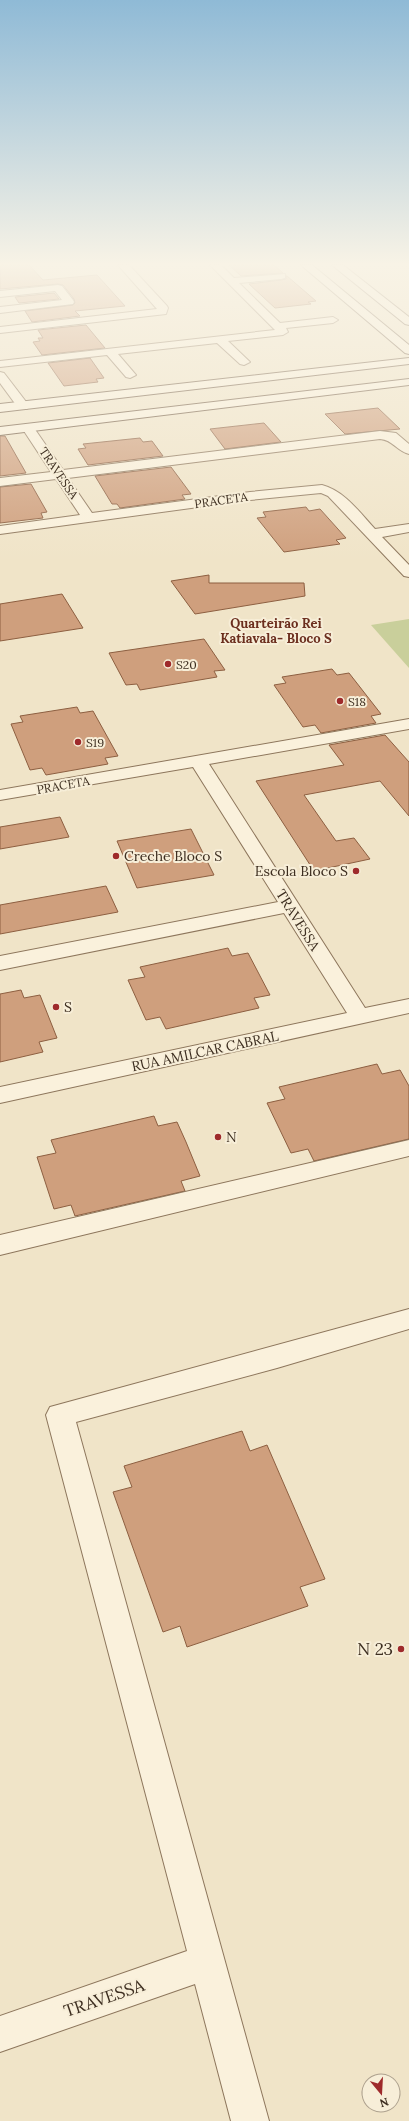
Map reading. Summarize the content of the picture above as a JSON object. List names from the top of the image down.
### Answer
{
  "streets": {
    "street": ["TRAVESSA", "PRACETA", "RUA AMILCAR CABRAL"]
  },
  "crossings": [
    ["TRAVESSA", "PRACETA"],
    ["TRAVESSA", "RUA AMILCAR CABRAL"]
  ],
  "districts": ["Quarteirão Rei Katiavala- Bloco S"],
  "places": [
    "S20",
    "S18",
    "S19",
    "Creche Bloco S",
    "Escola Bloco S",
    "S",
    "N",
    "N 23"
  ],
  "north": "bottom"
}
